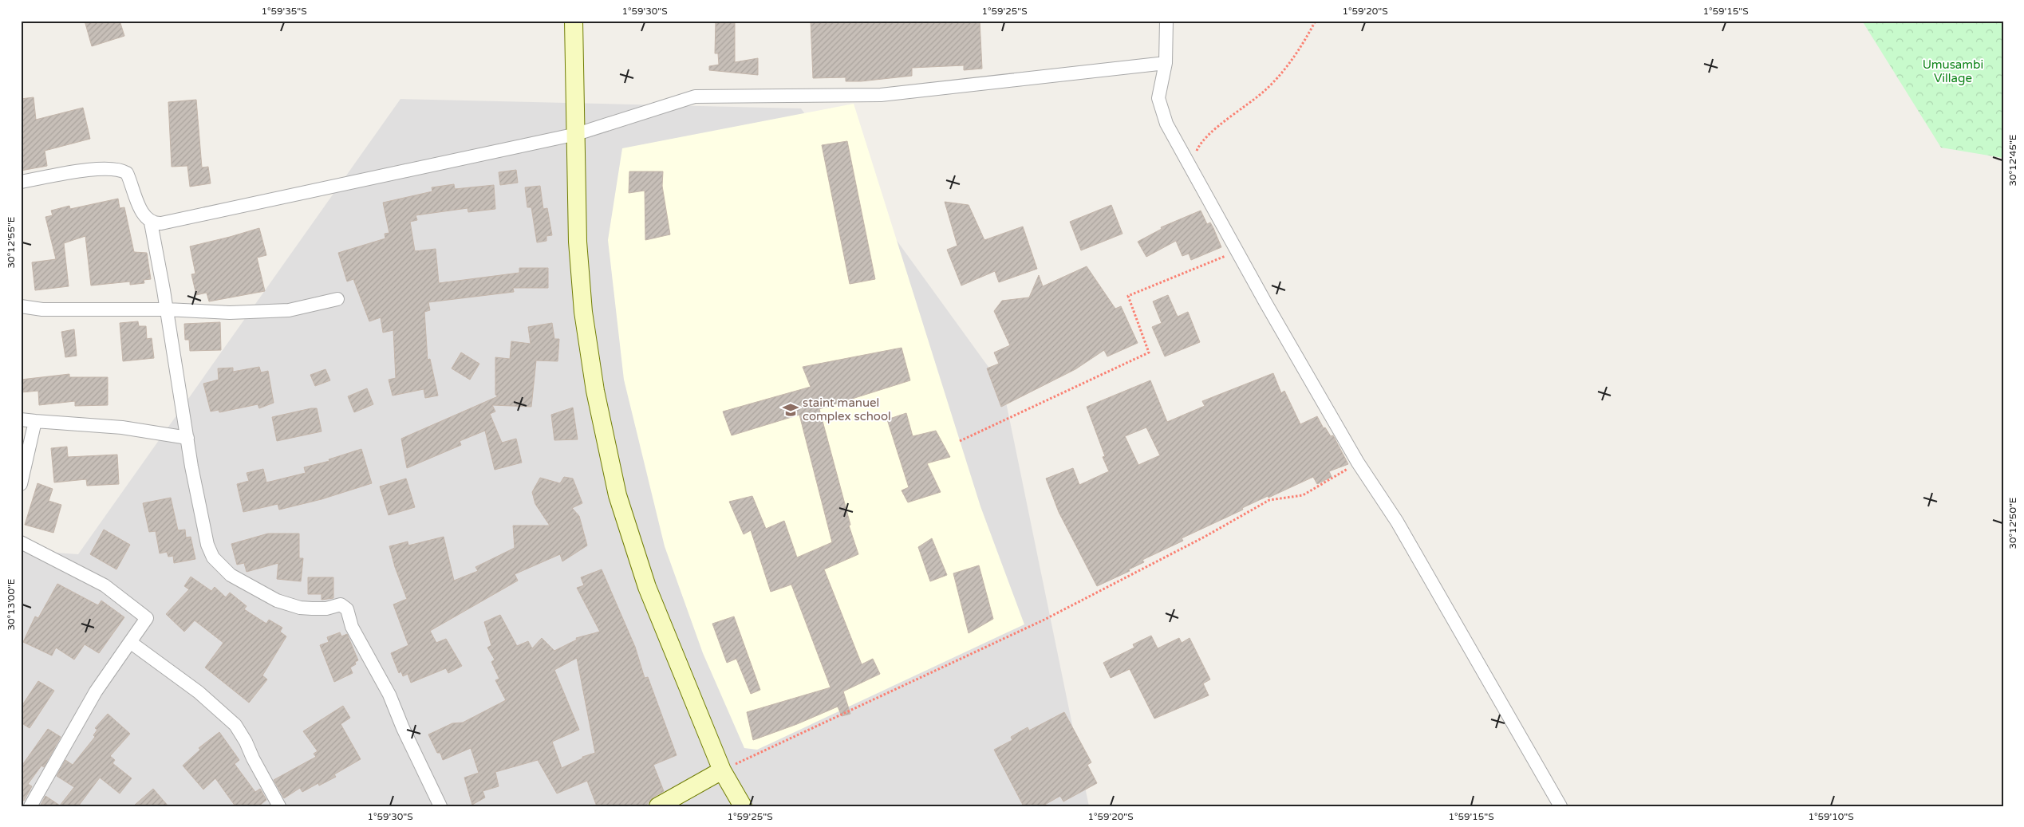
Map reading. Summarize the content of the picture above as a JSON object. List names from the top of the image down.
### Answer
{
  "parks": ["Umusambi Village"],
  "places": {
    "school or university": ["staint manuel complex school"]
  },
  "coordinates": [
    "1°59'35\"S",
    "1°59'30\"S",
    "1°59'25\"S",
    "1°59'20\"S",
    "1°59'15\"S",
    "30°12'45\"E",
    "30°12'55\"E",
    "30°12'50\"E",
    "30°13'00\"E",
    "1°59'10\"S"
  ]
}
